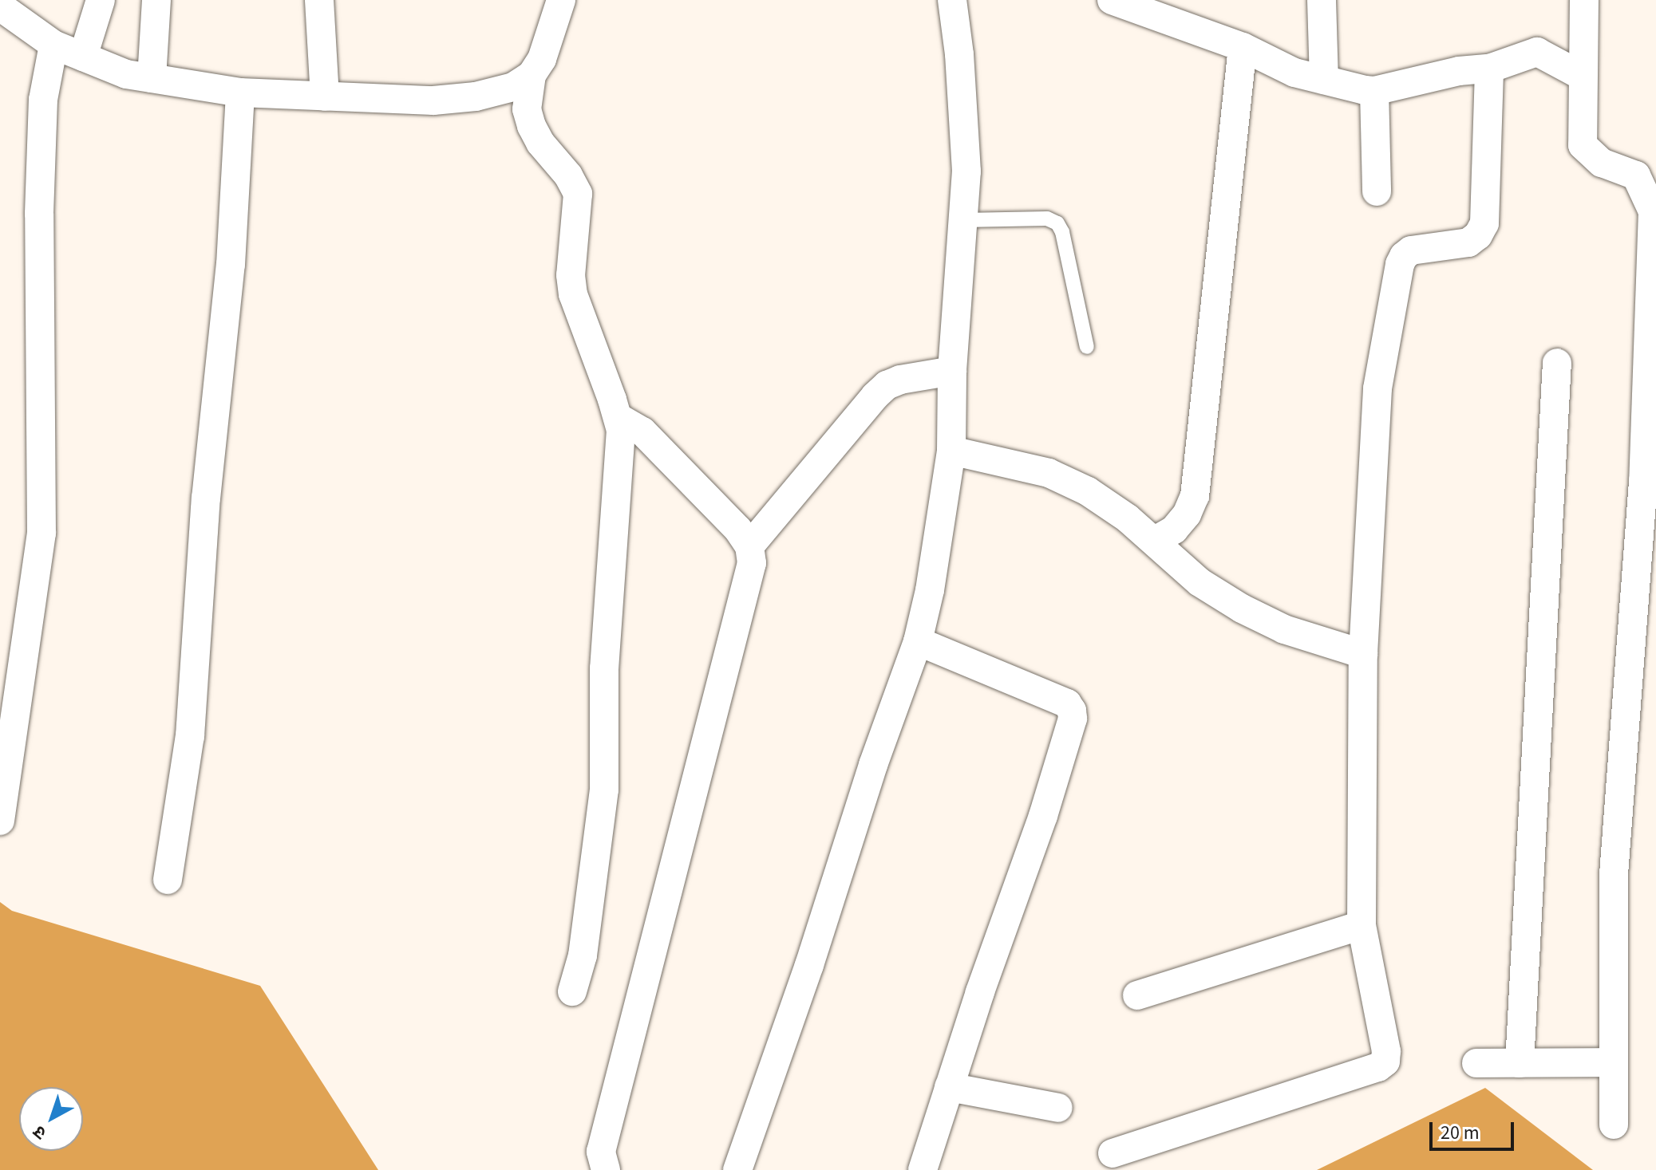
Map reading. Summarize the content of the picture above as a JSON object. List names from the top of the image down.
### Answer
{
  "scale_bar": "20 m",
  "north": "bottom left"
}
